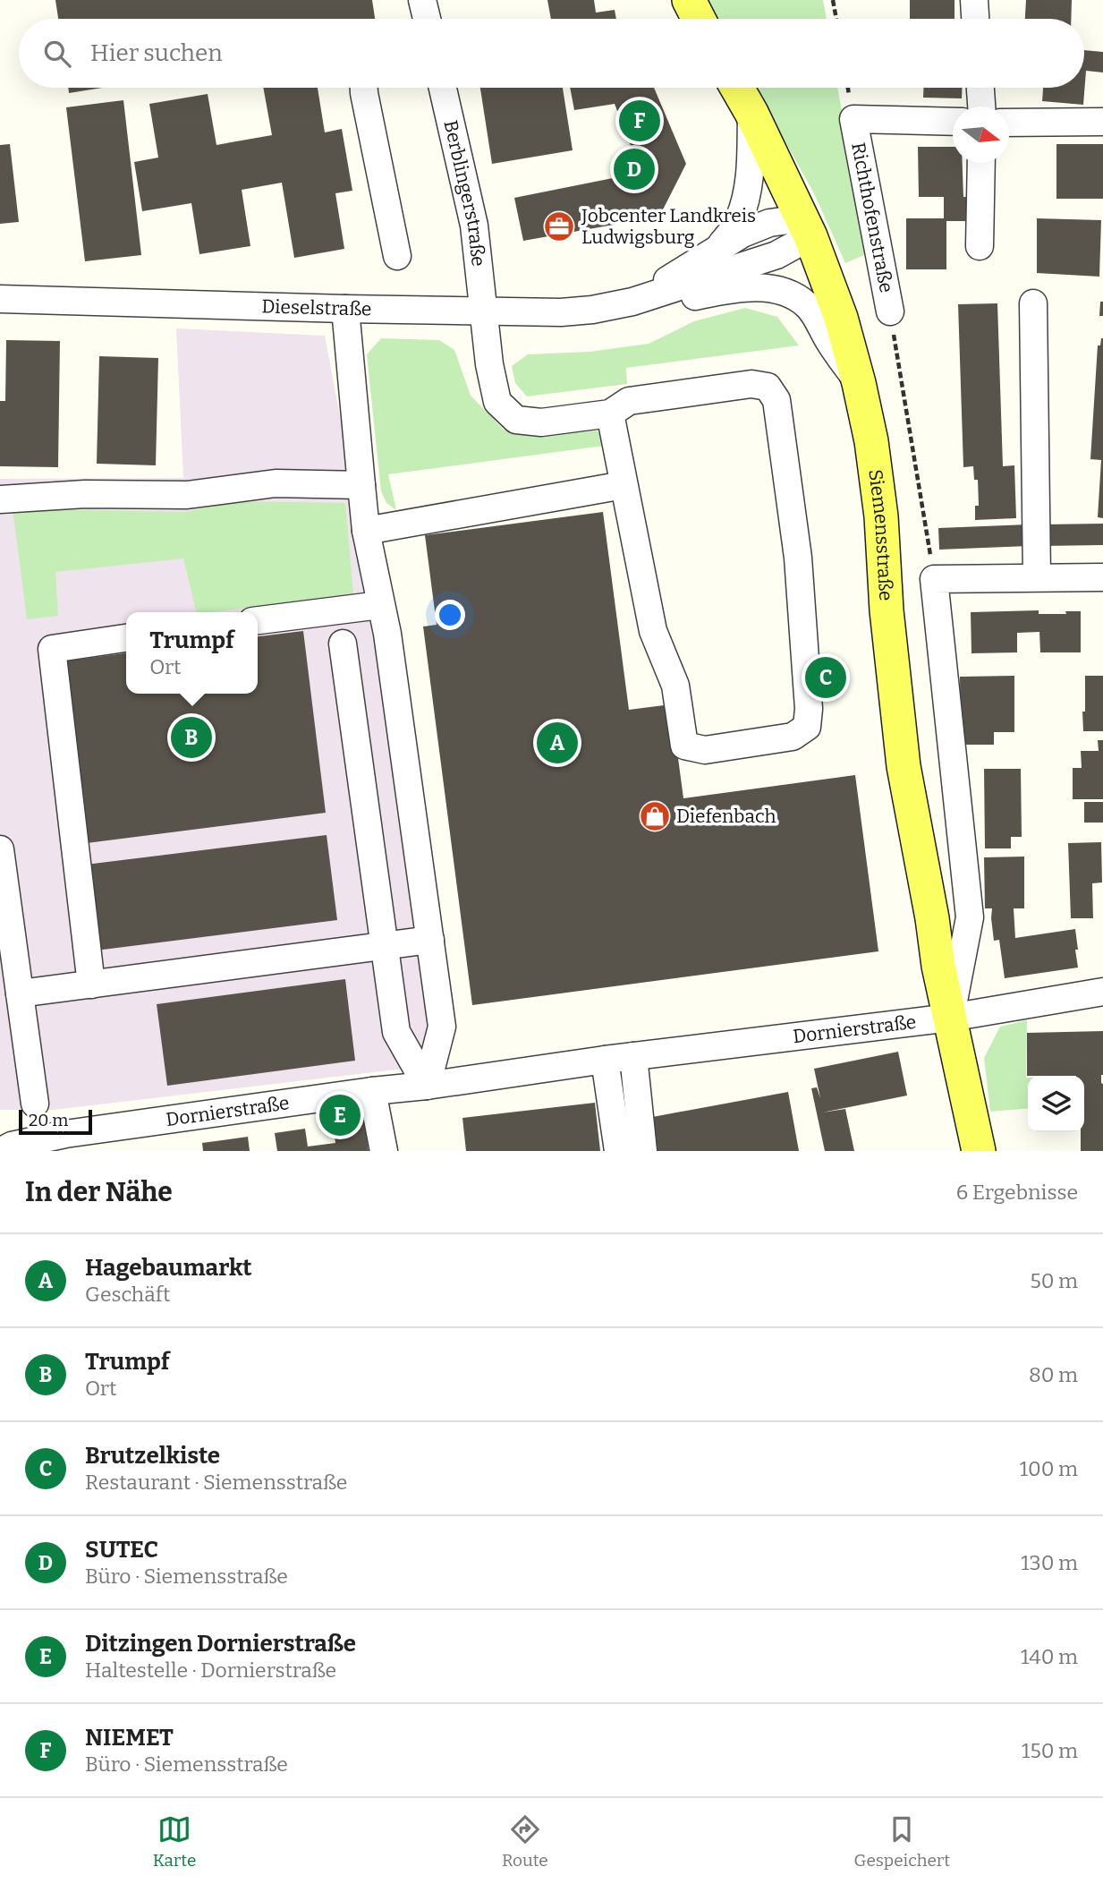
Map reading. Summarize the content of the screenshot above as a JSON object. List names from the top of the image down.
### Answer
{
  "streets": {
    "main road": ["Siemensstraße"],
    "street": [
      "Berblingerstraße",
      "Richthofenstraße",
      "Dieselstraße",
      "Dornierstraße"
    ]
  },
  "crossings": [
    ["Berblingerstraße", "Dieselstraße"],
    ["Siemensstraße", "Dornierstraße"]
  ],
  "places": {
    "office": ["Jobcenter Landkreis Ludwigsburg"],
    "shop": ["Diefenbach"]
  },
  "scale_bar": "20 m",
  "north": "right",
  "page": {
    "search": "Hier suchen",
    "pins": [
      "F",
      "D",
      "C",
      "B",
      "A",
      "E"
    ],
    "popup": ["Trumpf", "Ort"],
    "scale": "20 m",
    "heading": ["In der Nähe", "6 Ergebnisse"],
    "list": [
      {
        "mark": "A",
        "name": "Hagebaumarkt",
        "note": "Geschäft",
        "value": "50 m"
      },
      {
        "mark": "B",
        "name": "Trumpf",
        "note": "Ort",
        "value": "80 m"
      },
      {
        "mark": "C",
        "name": "Brutzelkiste",
        "note": "Restaurant · Siemensstraße",
        "value": "100 m"
      },
      {
        "mark": "D",
        "name": "SUTEC",
        "note": "Büro · Siemensstraße",
        "value": "130 m"
      },
      {
        "mark": "E",
        "name": "Ditzingen Dornierstraße",
        "note": "Haltestelle · Dornierstraße",
        "value": "140 m"
      },
      {
        "mark": "F",
        "name": "NIEMET",
        "note": "Büro · Siemensstraße",
        "value": "150 m"
      }
    ],
    "nav": ["Karte", "Route", "Gespeichert"]
  }
}
